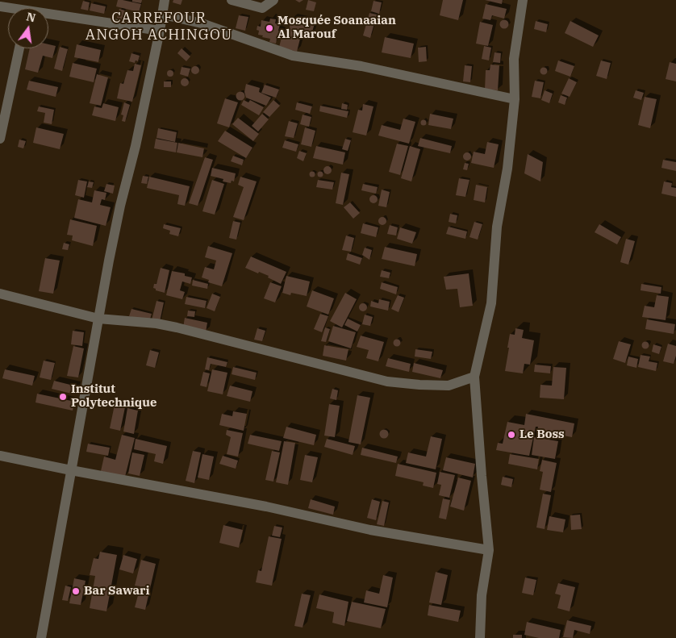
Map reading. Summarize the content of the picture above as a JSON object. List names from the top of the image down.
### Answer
{
  "districts": ["CARREFOUR ANGOH ACHINGOU"],
  "places": [
    "Mosquée Soanaaian Al Marouf",
    "Institut Polytechnique",
    "Le Boss",
    "Bar Sawari"
  ],
  "north": "top"
}
